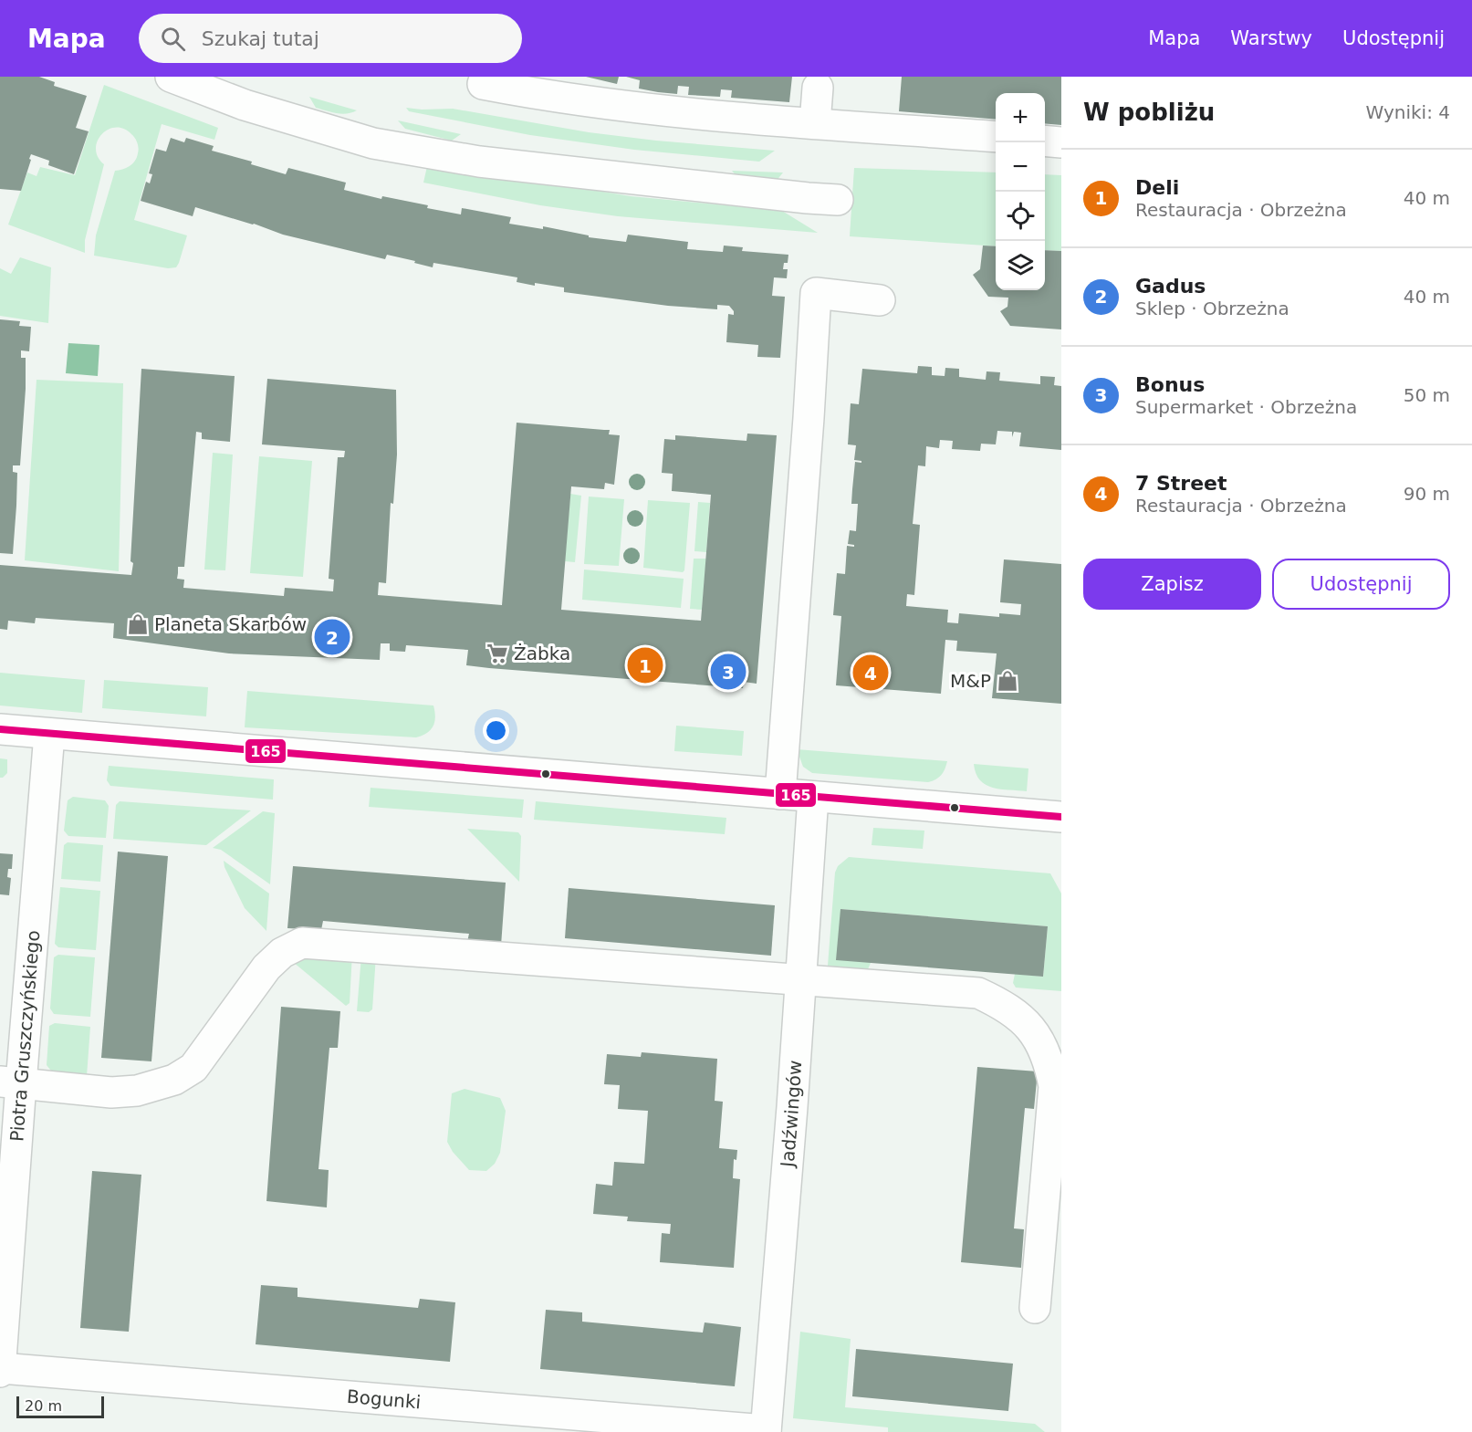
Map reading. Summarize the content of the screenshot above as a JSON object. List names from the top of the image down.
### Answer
{
  "streets": {
    "street": ["Piotra Gruszczyńskiego", "Jadźwingów", "Bogunki"]
  },
  "crossings": [
    ["Piotra Gruszczyńskiego", "Bogunki"],
    ["Jadźwingów", "Bogunki"]
  ],
  "places": {
    "shop": ["Planeta Skarbów", "M&P"],
    "supermarket": ["Żabka"]
  },
  "lines": ["transit line 165"],
  "scale_bar": "20 m",
  "page": {
    "header": "Mapa",
    "search": "Szukaj tutaj",
    "nav": ["Mapa", "Warstwy", "Udostępnij"],
    "heading": ["W pobliżu", "Wyniki: 4"],
    "map_buttons": ["+", "−"],
    "list": [
      {
        "mark": "1",
        "name": "Deli",
        "note": "Restauracja · Obrzeżna",
        "value": "40 m"
      },
      {
        "mark": "2",
        "name": "Gadus",
        "note": "Sklep · Obrzeżna",
        "value": "40 m"
      },
      {
        "mark": "3",
        "name": "Bonus",
        "note": "Supermarket · Obrzeżna",
        "value": "50 m"
      },
      {
        "mark": "4",
        "name": "7 Street",
        "note": "Restauracja · Obrzeżna",
        "value": "90 m"
      }
    ],
    "buttons": ["Zapisz", "Udostępnij"],
    "pins": [
      "2",
      "1",
      "3",
      "4"
    ],
    "scale": "20 m"
  }
}
